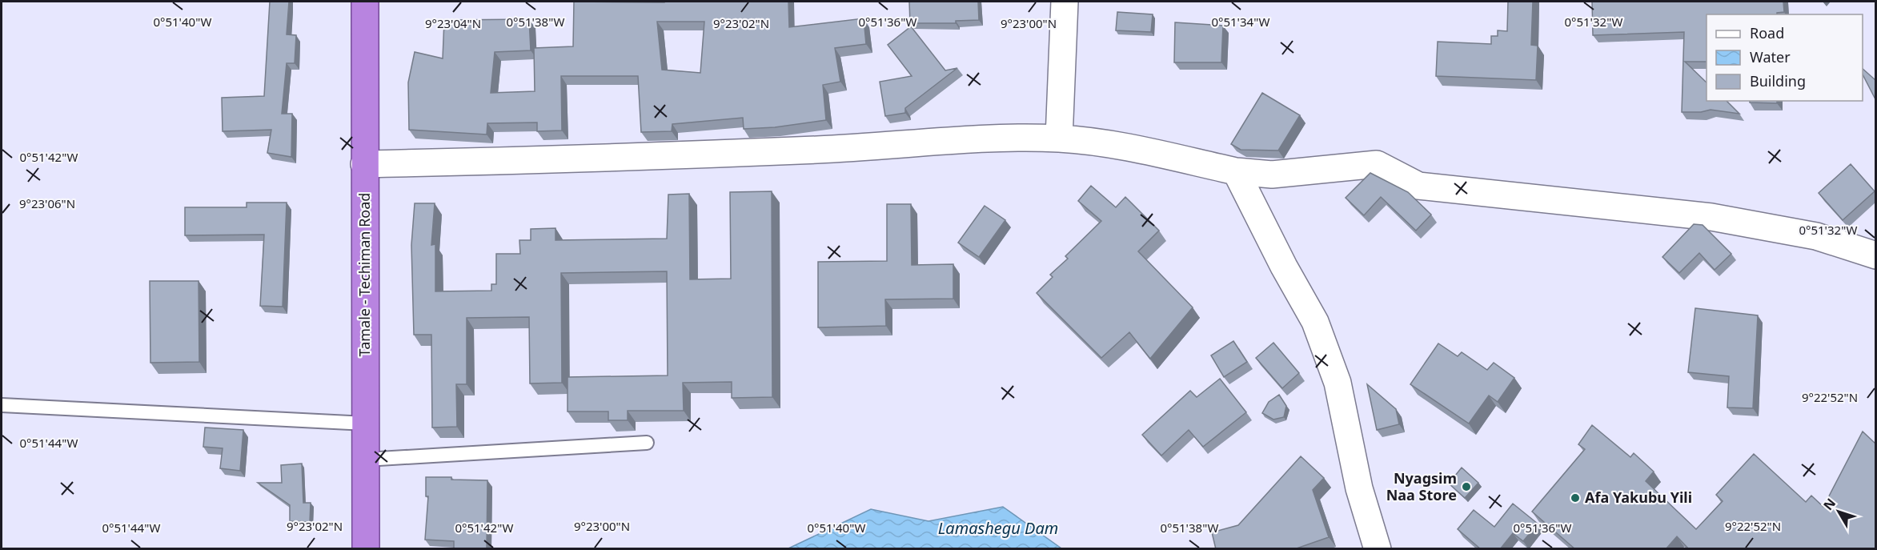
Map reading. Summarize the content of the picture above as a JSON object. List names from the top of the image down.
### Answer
{
  "streets": {
    "highway": ["Tamale - Techiman Road"]
  },
  "water": ["Lamashegu Dam"],
  "places": ["Nyagsim Naa Store", "Afa Yakubu Yili"],
  "legend": ["Road", "Water", "Building"],
  "north": "top left",
  "coordinates": [
    "0°51'40\"W",
    "0°51'38\"W",
    "0°51'36\"W",
    "0°51'34\"W",
    "0°51'32\"W",
    "9°23'04\"N",
    "9°23'02\"N",
    "9°23'00\"N",
    "0°51'42\"W",
    "9°23'06\"N",
    "9°22'52\"N",
    "0°51'44\"W"
  ]
}
